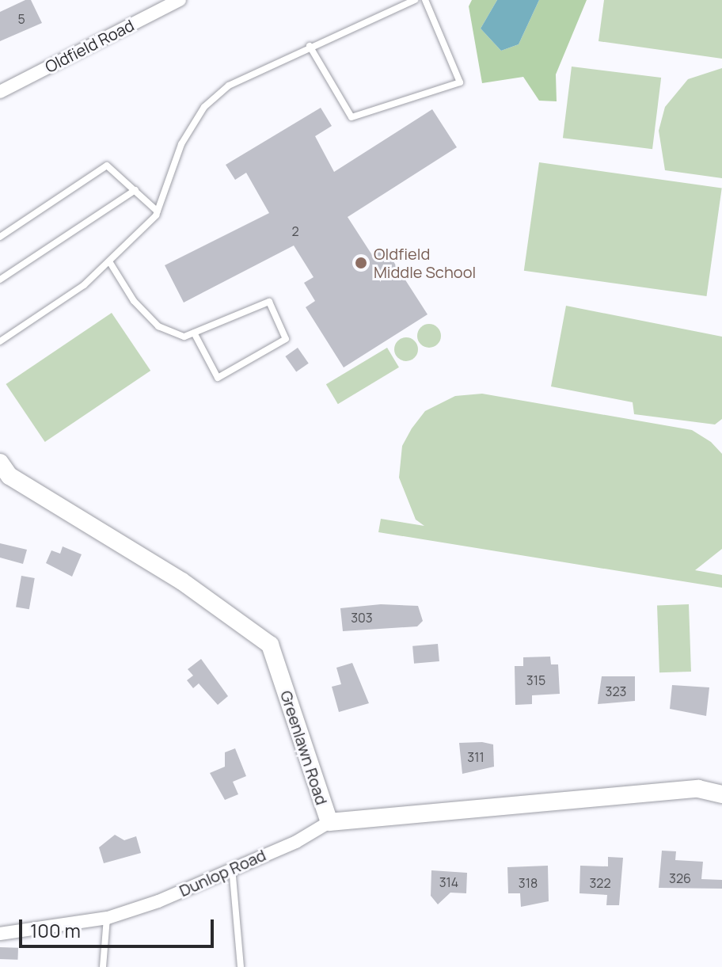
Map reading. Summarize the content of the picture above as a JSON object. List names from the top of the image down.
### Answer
{
  "streets": {
    "main road": ["Greenlawn Road"],
    "street": ["Oldfield Road", "Dunlop Road"]
  },
  "crossings": [
    ["Greenlawn Road", "Dunlop Road"]
  ],
  "places": ["Oldfield Middle School"],
  "house_numbers": [
    "5",
    "2",
    "303",
    "315",
    "323",
    "311",
    "326",
    "314",
    "318",
    "322"
  ],
  "scale_bar": "100 m"
}
